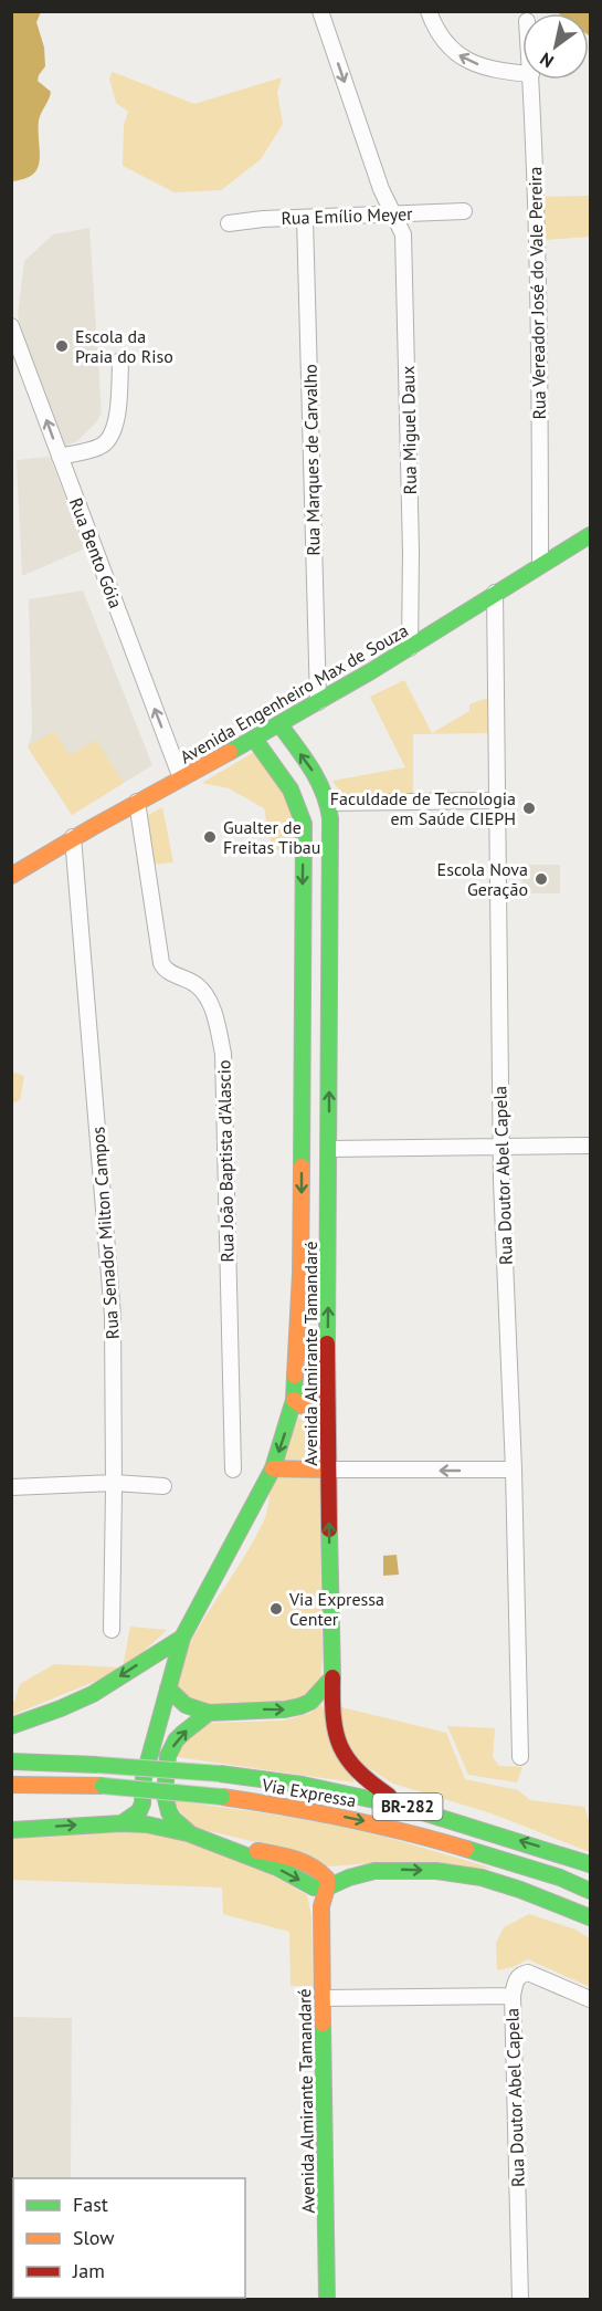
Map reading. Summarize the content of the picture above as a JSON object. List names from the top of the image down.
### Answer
{
  "streets": {
    "main road": [
      "Avenida Engenheiro Max de Souza",
      "Avenida Almirante Tamandaré",
      "Via Expressa",
      "BR-282"
    ],
    "street": [
      "Rua Emílio Meyer",
      "Rua Vereador José do Vale Pereira",
      "Rua Miguel Daux",
      "Rua Marques de Carvalho",
      "Rua Bento Góia",
      "Rua João Baptista d'Alascio",
      "Rua Doutor Abel Capela",
      "Rua Senador Milton Campos"
    ]
  },
  "crossings": [
    ["Rua Emílio Meyer", "Rua Miguel Daux"],
    ["Rua Emílio Meyer", "Rua Marques de Carvalho"],
    ["Rua Vereador José do Vale Pereira", "Avenida Engenheiro Max de Souza"],
    ["Rua Miguel Daux", "Avenida Engenheiro Max de Souza"],
    ["Rua Marques de Carvalho", "Avenida Engenheiro Max de Souza"],
    ["Rua Bento Góia", "Avenida Engenheiro Max de Souza"],
    ["Avenida Engenheiro Max de Souza", "Rua João Baptista d'Alascio"],
    ["Avenida Engenheiro Max de Souza", "Rua Doutor Abel Capela"],
    ["Avenida Engenheiro Max de Souza", "Rua Senador Milton Campos"],
    ["Avenida Engenheiro Max de Souza", "Avenida Almirante Tamandaré"],
    ["Avenida Almirante Tamandaré", "Via Expressa"]
  ],
  "one_way": ["Rua Bento Góia"],
  "places": [
    "Escola da Praia do Riso",
    "Faculdade de Tecnologia em Saúde CIEPH",
    "Gualter de Freitas Tibau",
    "Escola Nova Geração",
    "Via Expressa Center"
  ],
  "legend": ["Fast", "Slow", "Jam"],
  "north": "bottom left"
}
